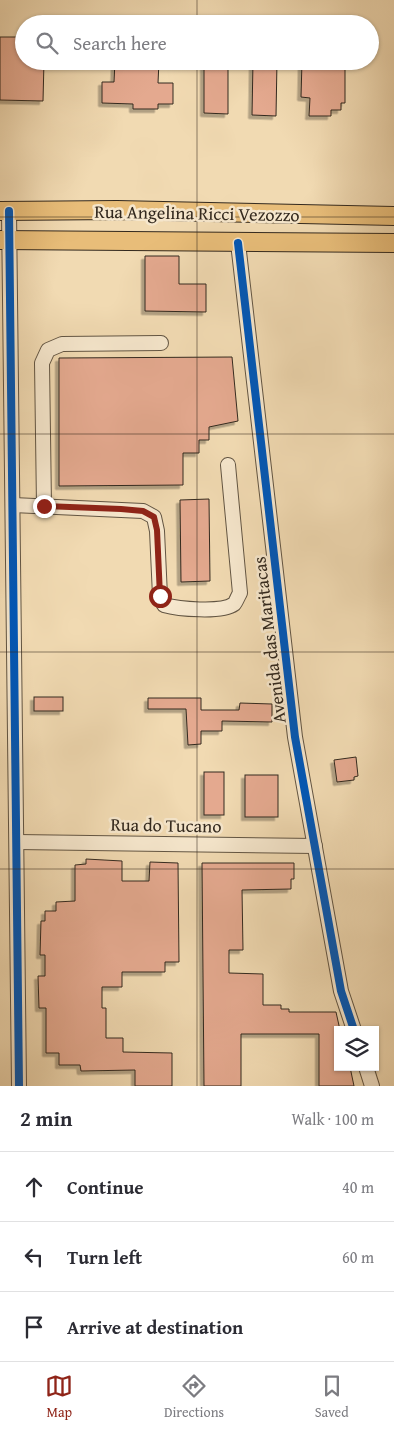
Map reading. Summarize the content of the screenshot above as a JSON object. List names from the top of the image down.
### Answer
{
  "streets": {
    "main road": ["Rua Angelina Ricci Vezozzo"],
    "street": ["Avenida das Maritacas", "Rua do Tucano"]
  },
  "crossings": [
    ["Rua Angelina Ricci Vezozzo", "Avenida das Maritacas"],
    ["Avenida das Maritacas", "Rua do Tucano"]
  ],
  "page": {
    "search": "Search here",
    "heading": ["2 min", "Walk · 100 m"],
    "list": [
      ["Continue", "40 m"],
      ["Turn left", "60 m"],
      "Arrive at destination"
    ],
    "nav": ["Map", "Directions", "Saved"]
  }
}
